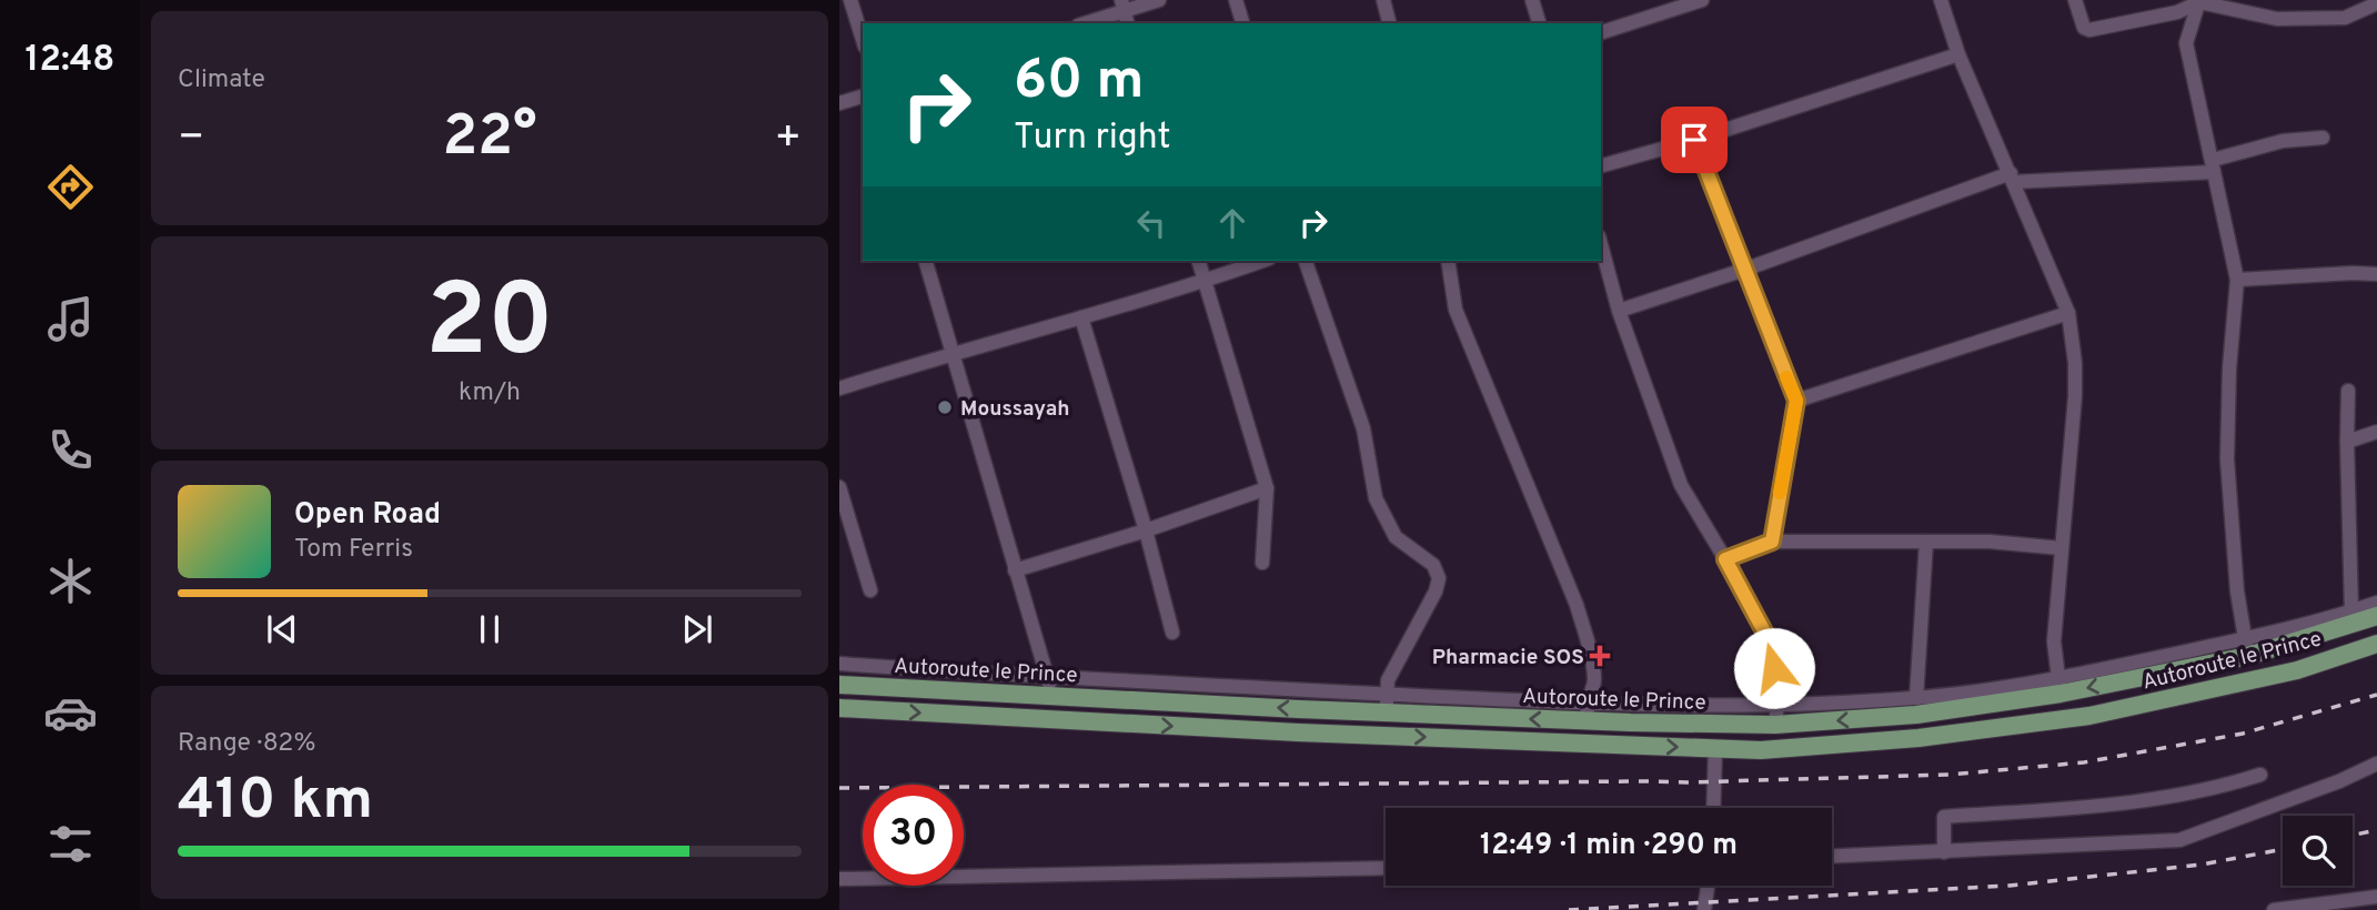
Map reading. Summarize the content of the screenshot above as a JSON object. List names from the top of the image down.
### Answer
{
  "streets": {
    "main road": ["Autoroute le Prince"]
  },
  "places": {
    "other": ["Moussayah"],
    "health": ["Pharmacie SOS"]
  },
  "page": {
    "tabs": "12:48",
    "tile": [
      "Climate",
      ["20", "km/h"],
      ["Range · 82%", "410 km"]
    ],
    "turn": ["60 m", "Turn right"],
    "heat": ["−", "22°", "+"],
    "song": ["Open Road", "Tom Ferris"],
    "limit": "30",
    "trip": "12:49 · 1 min · 290 m"
  }
}
